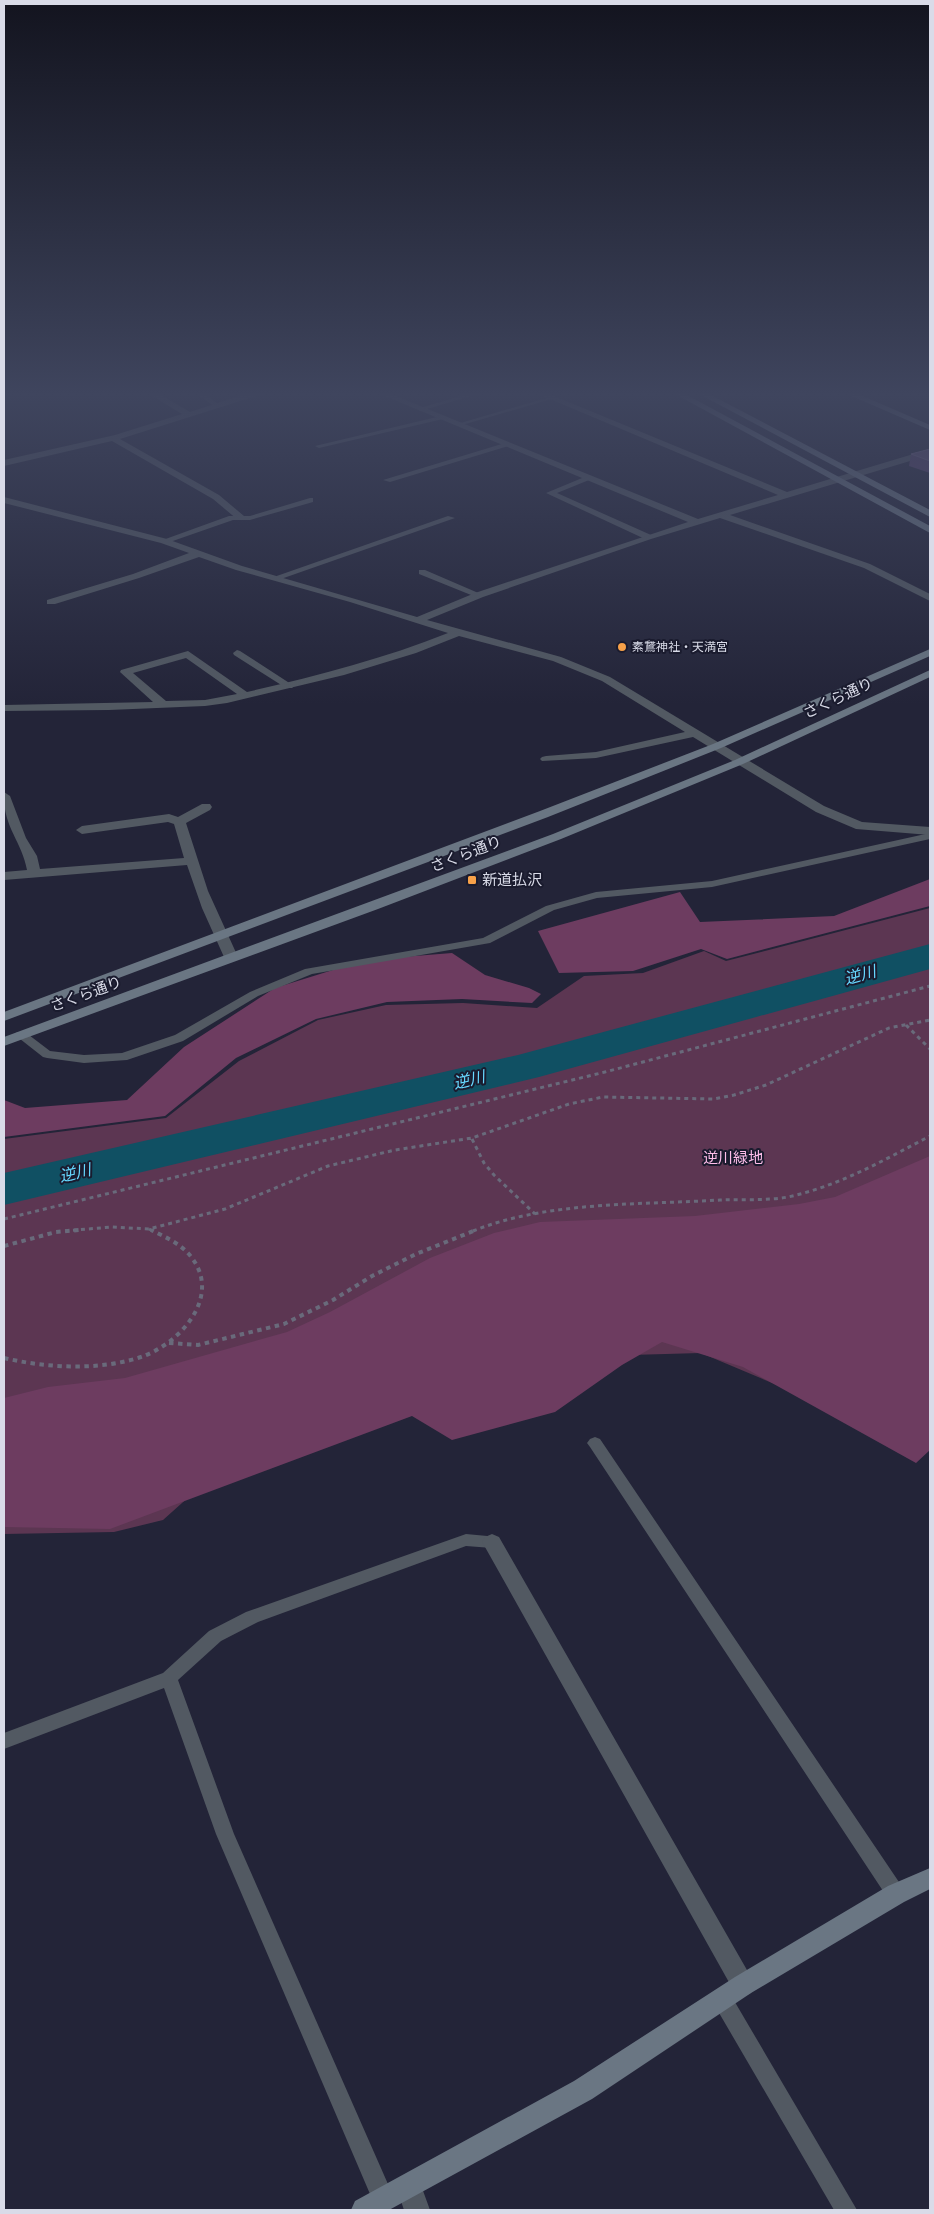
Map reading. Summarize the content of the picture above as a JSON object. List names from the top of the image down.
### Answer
{
  "streets": {
    "street": ["さくら通り"]
  },
  "water": ["逆川"],
  "parks": ["逆川緑地"],
  "places": {
    "other": ["素鵞神社・天満宮"],
    "transit": ["新道払沢"]
  }
}
